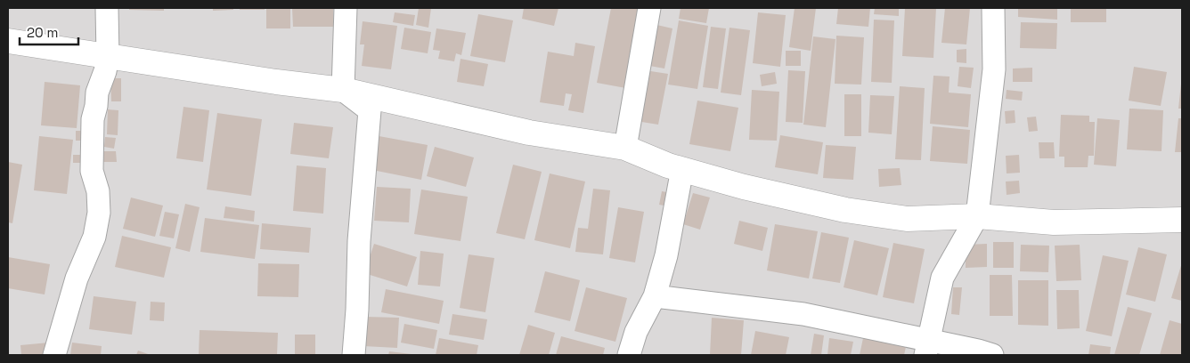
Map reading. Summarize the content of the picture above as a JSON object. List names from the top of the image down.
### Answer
{
  "scale_bar": "20 m"
}
